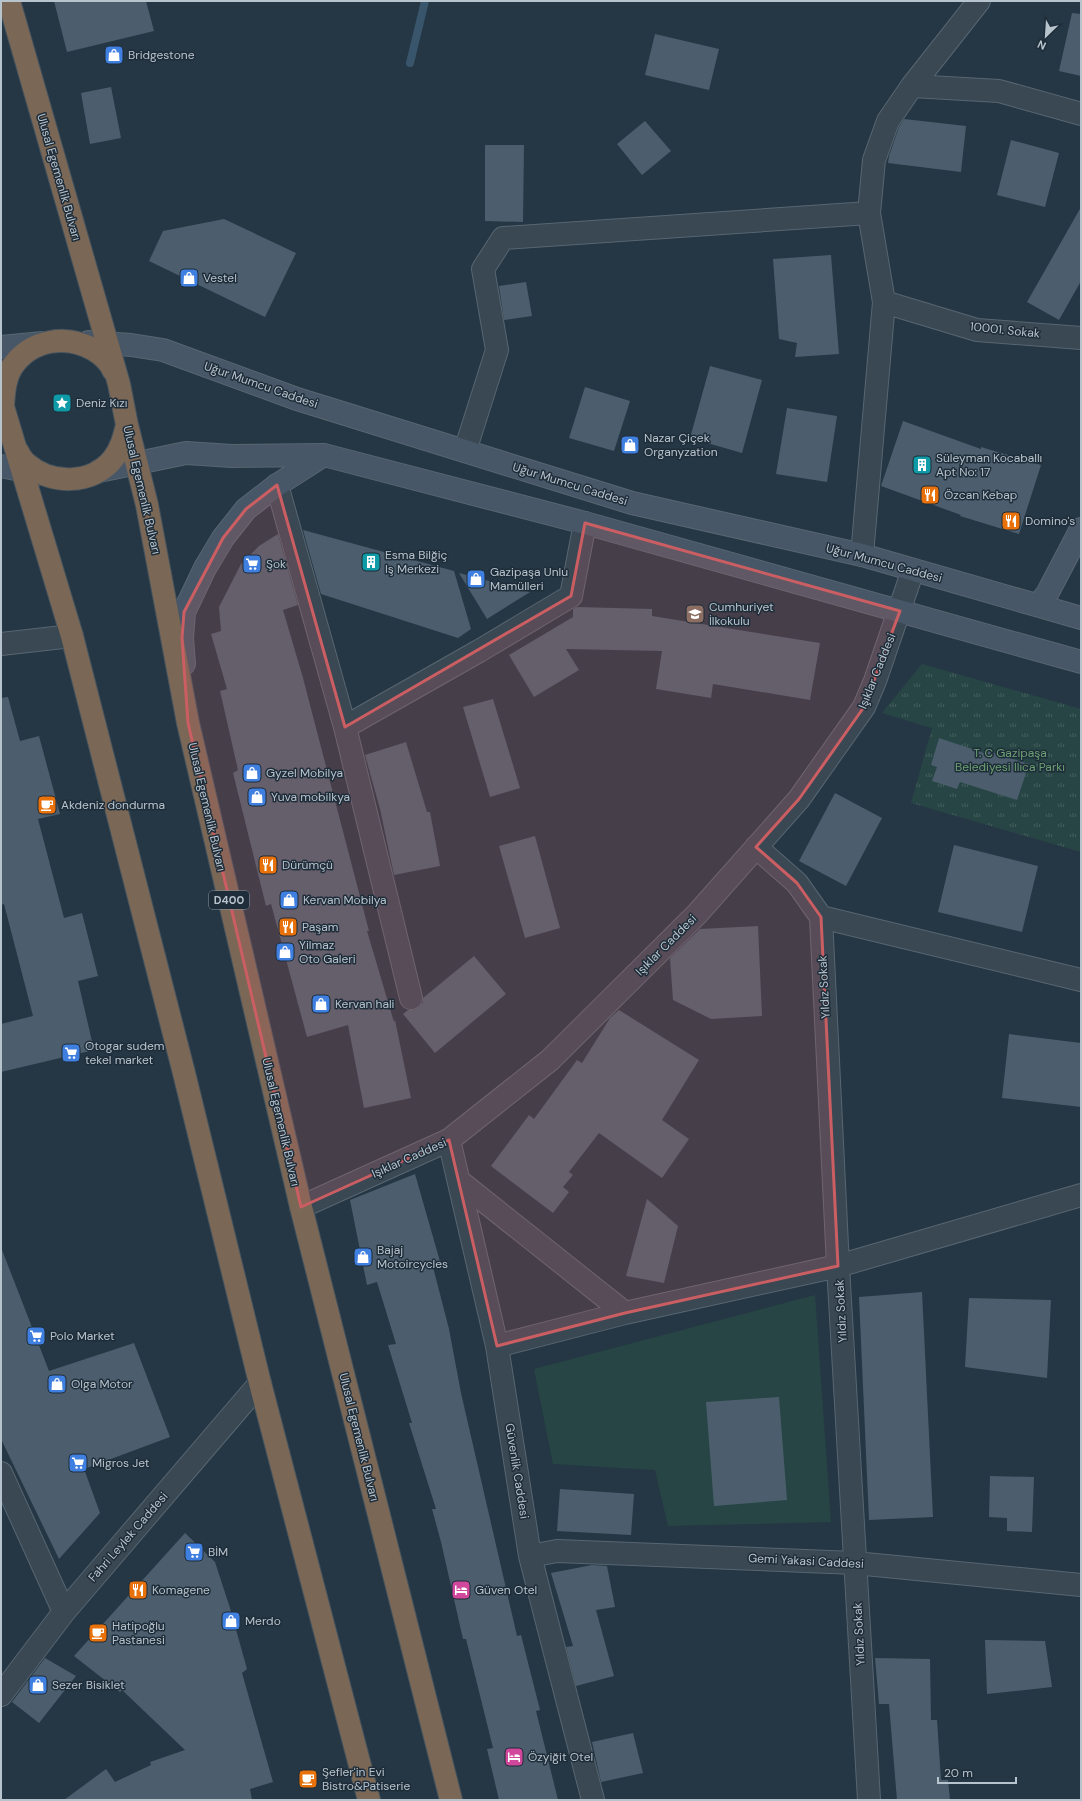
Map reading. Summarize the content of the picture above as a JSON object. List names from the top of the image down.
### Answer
{
  "streets": {
    "highway": ["Ulusal Egemenlik Bulvarı", "D400"],
    "main road": ["Uğur Mumcu Caddesi"],
    "street": [
      "10001. Sokak",
      "Işıklar Caddesi",
      "Yıldız Sokak",
      "Güvenlik Caddesi",
      "Fahri Leylek Caddesi",
      "Gemi Yakasi Caddesi"
    ]
  },
  "crossings": [
    ["Ulusal Egemenlik Bulvarı", "Uğur Mumcu Caddesi"],
    ["Ulusal Egemenlik Bulvarı", "Işıklar Caddesi"],
    ["Uğur Mumcu Caddesi", "Işıklar Caddesi"],
    ["Işıklar Caddesi", "Güvenlik Caddesi"],
    ["Yıldız Sokak", "Gemi Yakasi Caddesi"],
    ["Güvenlik Caddesi", "Gemi Yakasi Caddesi"]
  ],
  "parks": ["T. C Gazipaşa Belediyesi Ilıca Parkı"],
  "places": {
    "shop": [
      "Bridgestone",
      "Vestel",
      "Nazar Çiçek Organyzation",
      "Gazipaşa Unlu Mamülleri",
      "Gyzel Mobilya",
      "Yuva mobilkya",
      "Kervan Mobilya",
      "Yilmaz Oto Galeri",
      "Kervan hali",
      "Bajaj Motoircycles",
      "Olga Motor",
      "Merdo",
      "Sezer Bisiklet"
    ],
    "place": ["Deniz Kızı"],
    "building": ["Süleyman Kocaballı Apt No: 17", "Esma Bilğiç Iş Merkezi"],
    "restaurant": [
      "Özcan Kebap",
      "Domino's",
      "Dürümçü",
      "Paşam",
      "Komagene"
    ],
    "supermarket": [
      "Şok",
      "Otogar sudem tekel market",
      "Polo Market",
      "Migros Jet",
      "BİM"
    ],
    "school or university": ["Cumhuriyet İlkokulu"],
    "cafe": ["Akdeniz dondurma", "Hatipoğlu Pastanesi", "Şefler'in Evi Bistro&Patiserie"],
    "hotel": ["Güven Otel", "Özyiğit Otel"]
  },
  "scale_bar": "20 m",
  "north": "bottom left"
}
